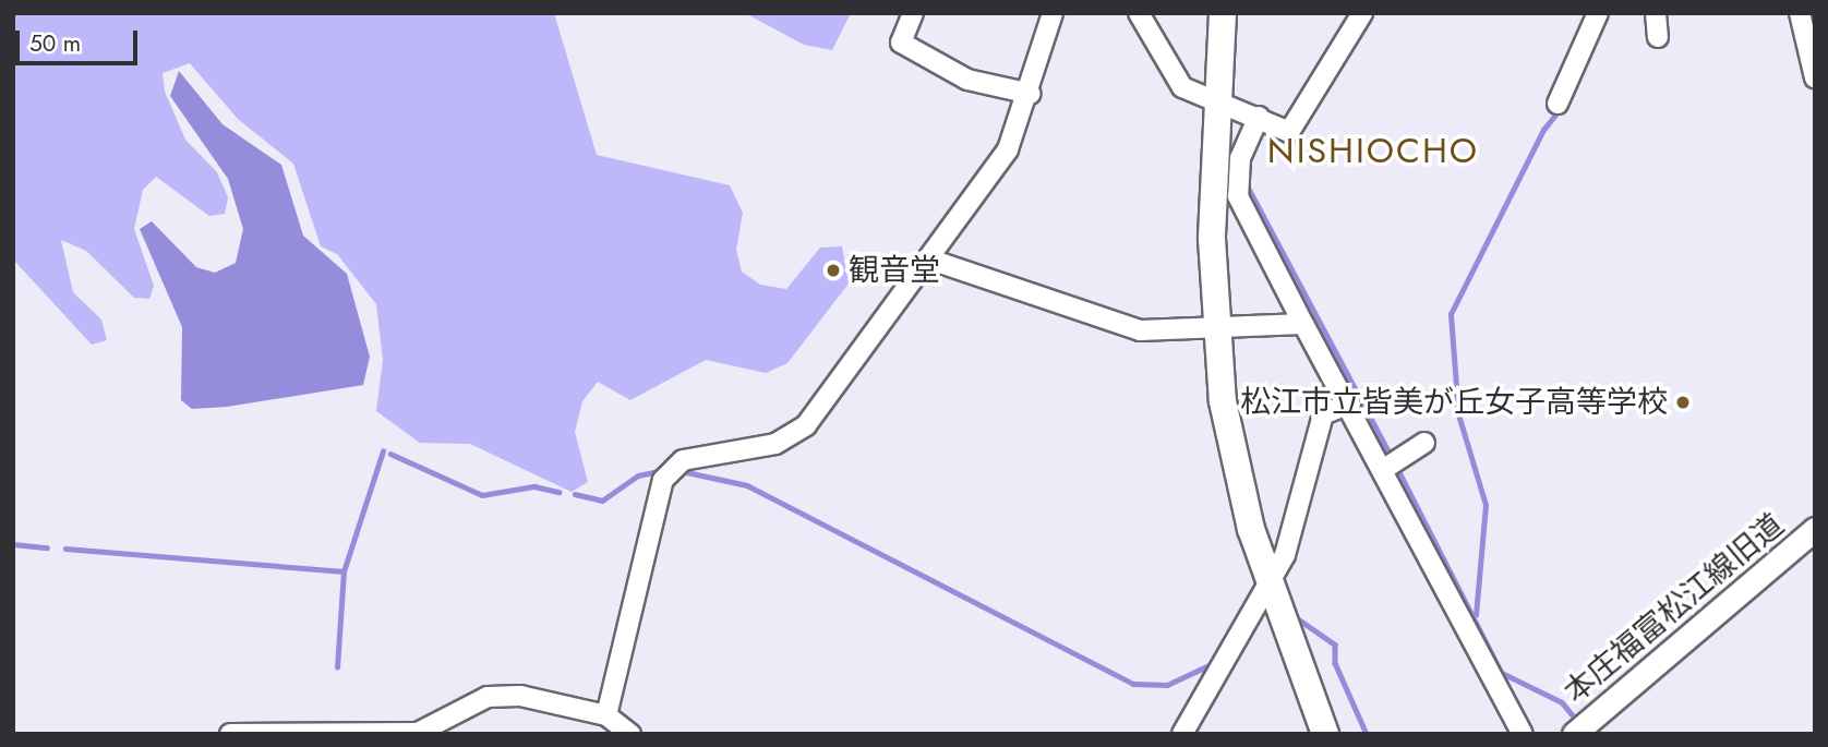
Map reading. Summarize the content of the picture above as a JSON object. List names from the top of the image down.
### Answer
{
  "streets": {
    "street": ["本庄福富松江線旧道"]
  },
  "districts": ["NISHIOCHO"],
  "places": ["観音堂", "松江市立皆美が丘女子高等学校"],
  "scale_bar": "50 m"
}
